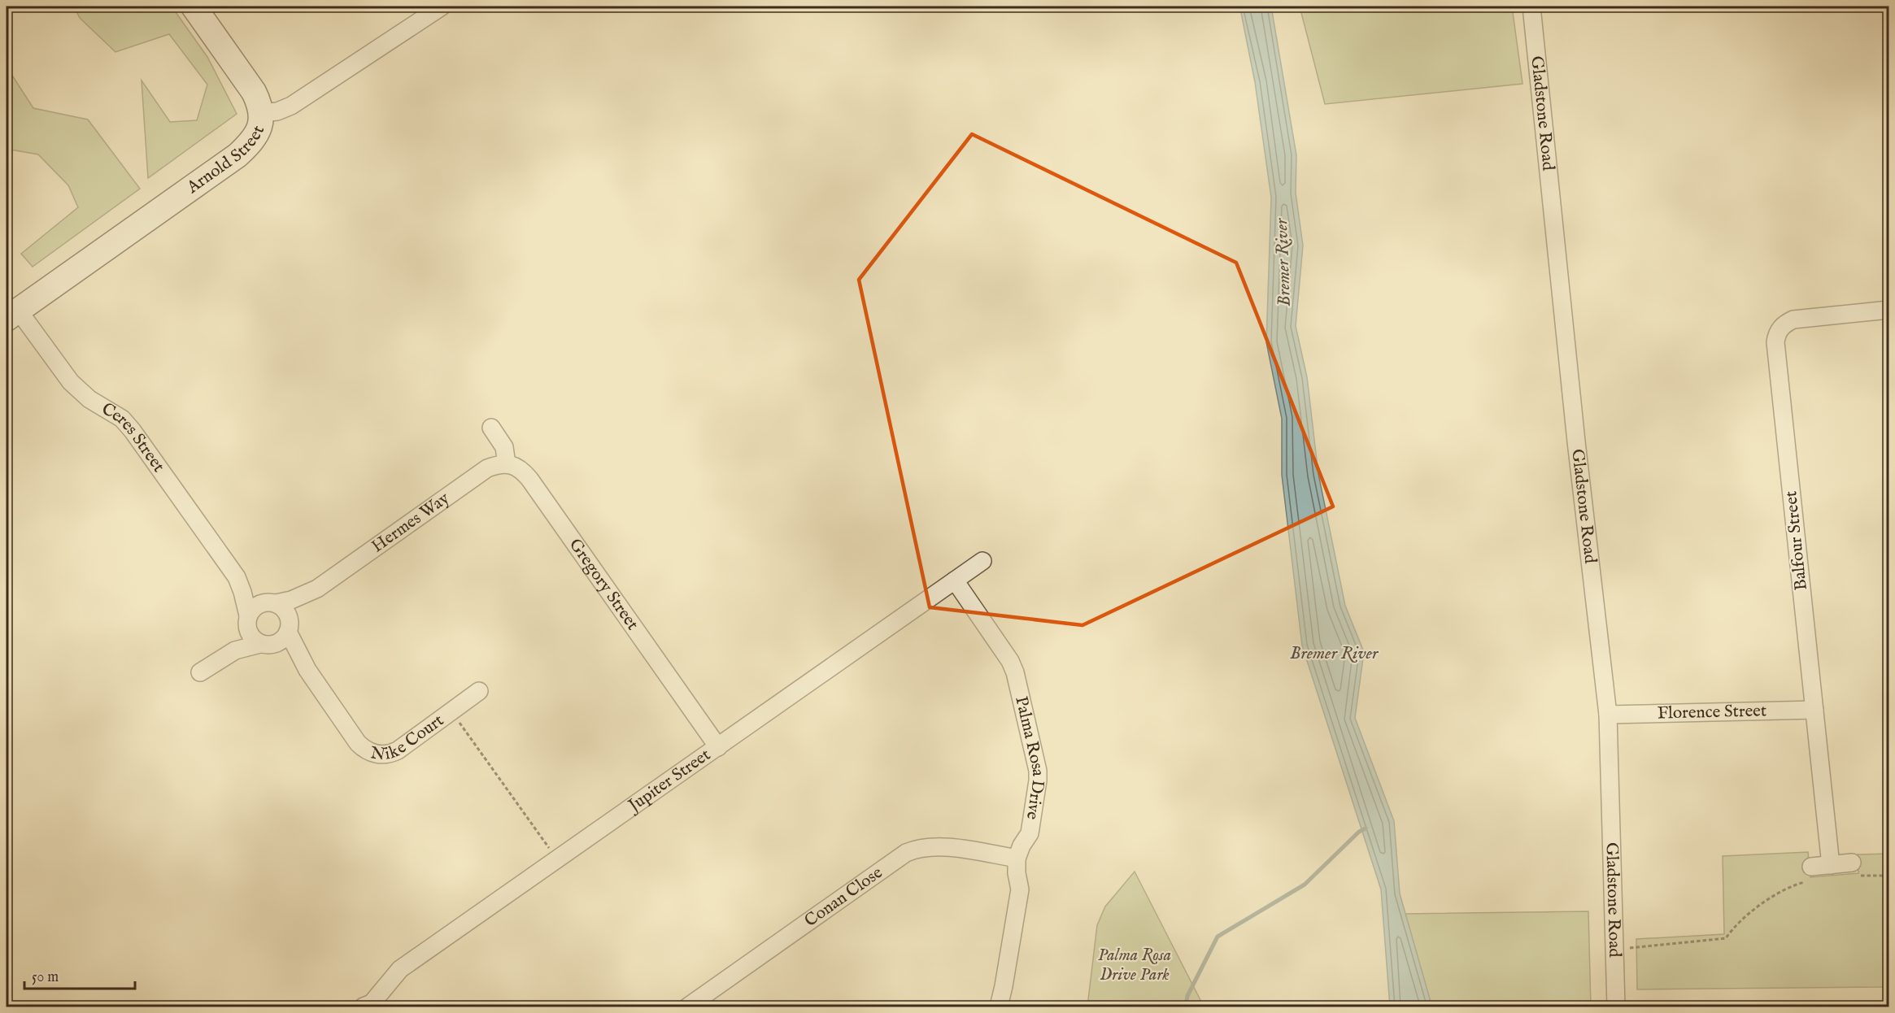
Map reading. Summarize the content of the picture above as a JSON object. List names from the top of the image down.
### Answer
{
  "streets": {
    "main road": ["Arnold Street"],
    "street": [
      "Gladstone Road",
      "Ceres Street",
      "Hermes Way",
      "Balfour Street",
      "Gregory Street",
      "Florence Street",
      "Nike Court",
      "Palma Rosa Drive",
      "Jupiter Street",
      "Conan Close"
    ]
  },
  "crossings": [
    ["Gladstone Road", "Florence Street"],
    ["Arnold Street", "Ceres Street"],
    ["Ceres Street", "Hermes Way"],
    ["Ceres Street", "Nike Court"],
    ["Hermes Way", "Gregory Street"],
    ["Hermes Way", "Nike Court"],
    ["Balfour Street", "Florence Street"],
    ["Gregory Street", "Jupiter Street"],
    ["Palma Rosa Drive", "Jupiter Street"],
    ["Palma Rosa Drive", "Conan Close"]
  ],
  "water": ["Bremer River"],
  "parks": ["Palma Rosa Drive Park"],
  "scale_bar": "50 m"
}
